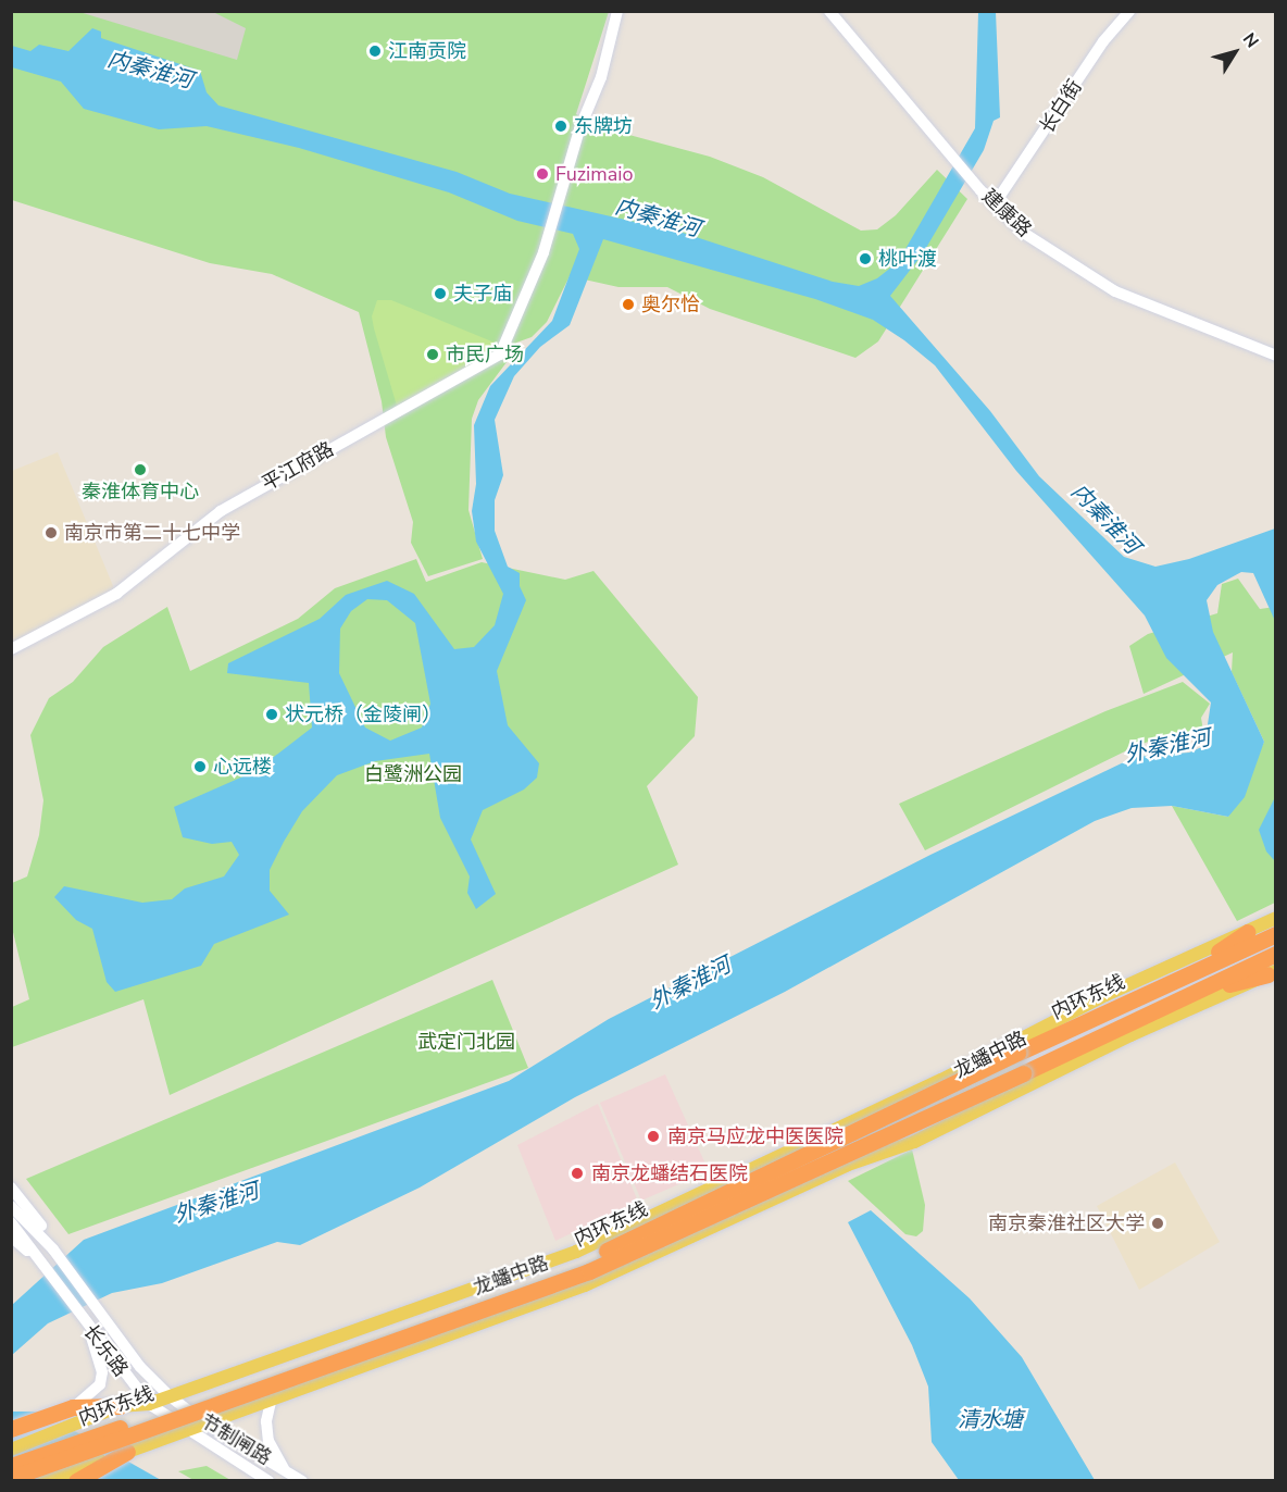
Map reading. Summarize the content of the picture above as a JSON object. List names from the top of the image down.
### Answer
{
  "streets": {
    "highway": ["内环东线"],
    "main road": [
      "长白街",
      "建康路",
      "平江府路",
      "龙蟠中路",
      "长乐路",
      "节制闸路"
    ]
  },
  "crossings": [
    ["长白街", "建康路"],
    ["龙蟠中路", "长乐路"],
    ["龙蟠中路", "节制闸路"],
    ["长乐路", "节制闸路"]
  ],
  "water": ["内秦淮河", "外秦淮河", "清水塘"],
  "parks": ["白鹭洲公园", "武定门北园"],
  "places": [
    "江南贡院",
    "东牌坊",
    "Fuzimaio",
    "桃叶渡",
    "夫子庙",
    "奥尔恰",
    "市民广场",
    "秦淮体育中心",
    "南京市第二十七中学",
    "状元桥（金陵闸）",
    "心远楼",
    "南京马应龙中医医院",
    "南京龙蟠结石医院",
    "南京秦淮社区大学"
  ],
  "north": "top right"
}
